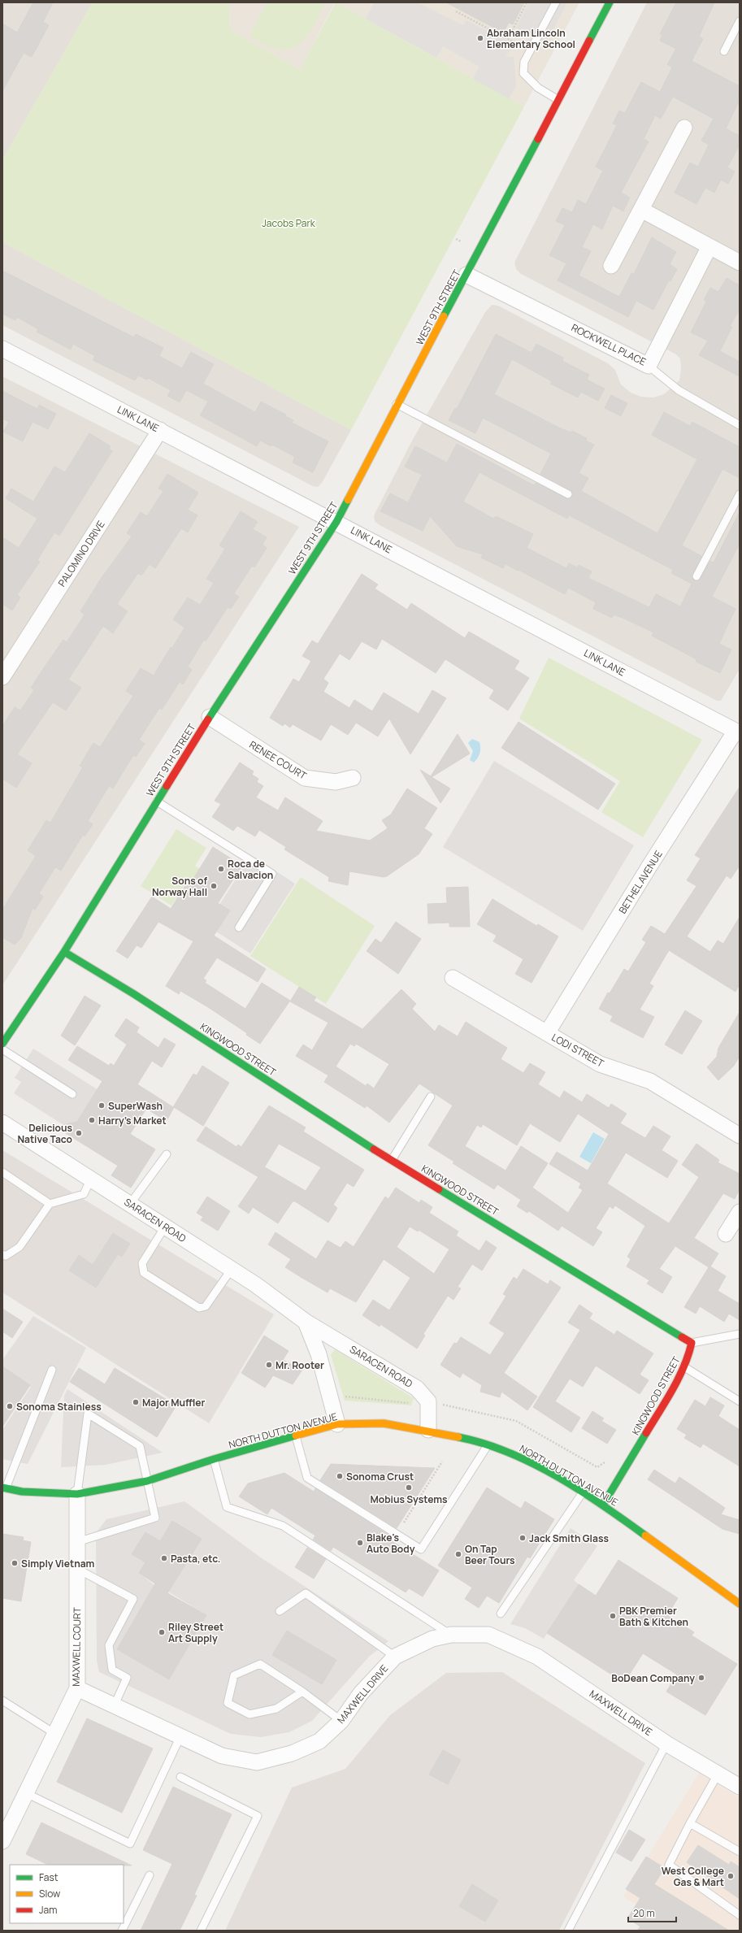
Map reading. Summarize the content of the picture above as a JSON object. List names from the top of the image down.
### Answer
{
  "streets": {
    "street": [
      "WEST 9TH STREET",
      "ROCKWELL PLACE",
      "LINK LANE",
      "PALOMINO DRIVE",
      "RENEE COURT",
      "BETHEL AVENUE",
      "KINGWOOD STREET",
      "LODI STREET",
      "SARACEN ROAD",
      "NORTH DUTTON AVENUE",
      "MAXWELL COURT",
      "MAXWELL DRIVE"
    ]
  },
  "crossings": [
    ["WEST 9TH STREET", "ROCKWELL PLACE"],
    ["WEST 9TH STREET", "LINK LANE"],
    ["WEST 9TH STREET", "RENEE COURT"],
    ["WEST 9TH STREET", "KINGWOOD STREET"],
    ["LINK LANE", "PALOMINO DRIVE"],
    ["LINK LANE", "BETHEL AVENUE"],
    ["BETHEL AVENUE", "LODI STREET"],
    ["KINGWOOD STREET", "NORTH DUTTON AVENUE"],
    ["NORTH DUTTON AVENUE", "MAXWELL COURT"],
    ["MAXWELL COURT", "MAXWELL DRIVE"]
  ],
  "parks": ["Jacobs Park"],
  "places": [
    "Abraham Lincoln Elementary School",
    "Roca de Salvacion",
    "Sons of Norway Hall",
    "SuperWash",
    "Harry's Market",
    "Delicious Native Taco",
    "Mr. Rooter",
    "Major Muffler",
    "Sonoma Stainless",
    "Sonoma Crust",
    "Mobius Systems",
    "Jack Smith Glass",
    "Blake's Auto Body",
    "On Tap Beer Tours",
    "Pasta, etc.",
    "Simply Vietnam",
    "PBK Premier Bath & Kitchen",
    "Riley Street Art Supply",
    "BoDean Company",
    "West College Gas & Mart"
  ],
  "legend": ["Fast", "Slow", "Jam"],
  "scale_bar": "20 m"
}
